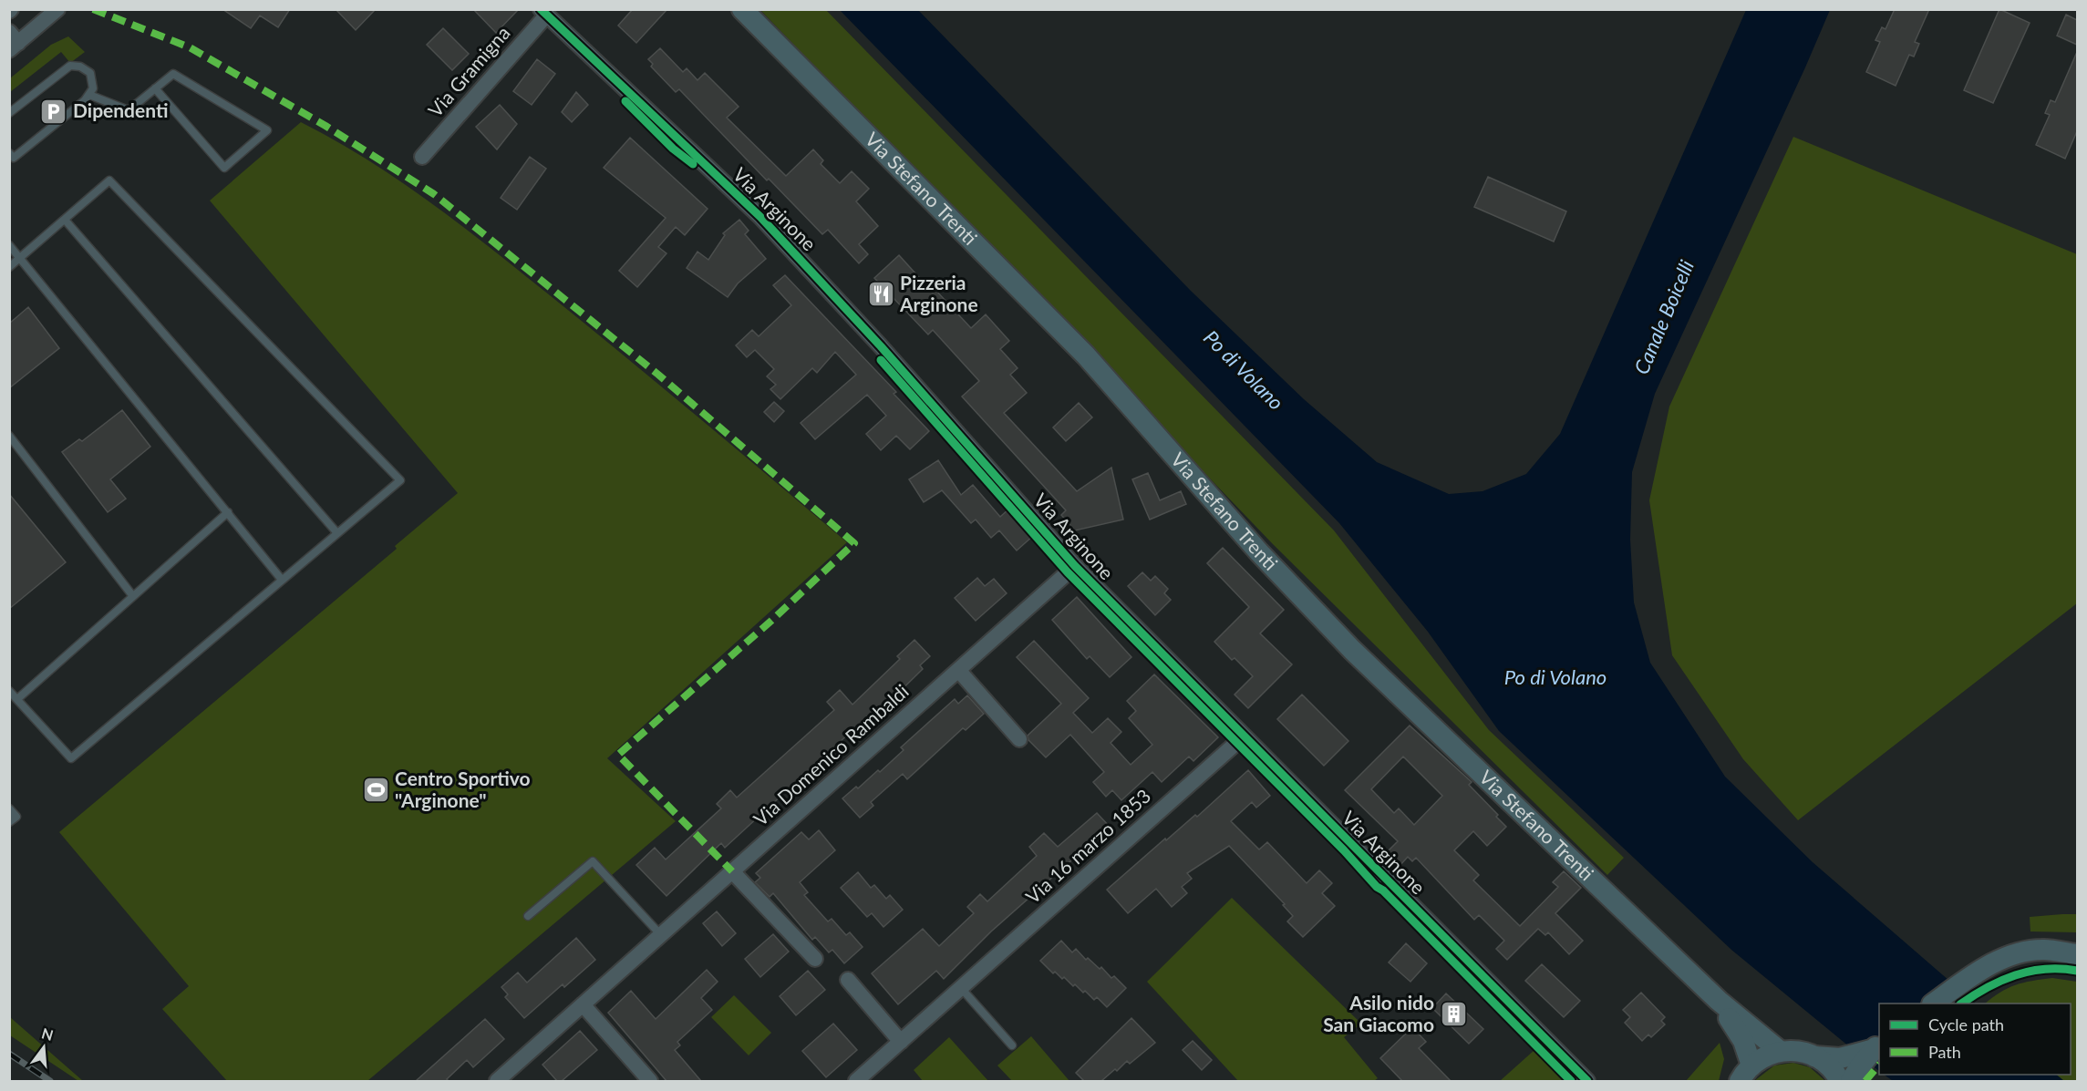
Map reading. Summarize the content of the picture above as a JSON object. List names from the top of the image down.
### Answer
{
  "streets": {
    "main road": ["Via Stefano Trenti"],
    "street": [
      "Via Gramigna",
      "Via Arginone",
      "Via Domenico Rambaldi",
      "Via 16 marzo 1853"
    ]
  },
  "crossings": [
    ["Via Gramigna", "Via Arginone"],
    ["Via Arginone", "Via Domenico Rambaldi"],
    ["Via Arginone", "Via 16 marzo 1853"]
  ],
  "water": ["Canale Boicelli", "Po di Volano"],
  "places": {
    "parking": ["Dipendenti"],
    "restaurant": ["Pizzeria Arginone"],
    "sports": ["Centro Sportivo \"Arginone\""],
    "building": ["Asilo nido San Giacomo"]
  },
  "legend": ["Cycle path", "Path"],
  "north": "top"
}
